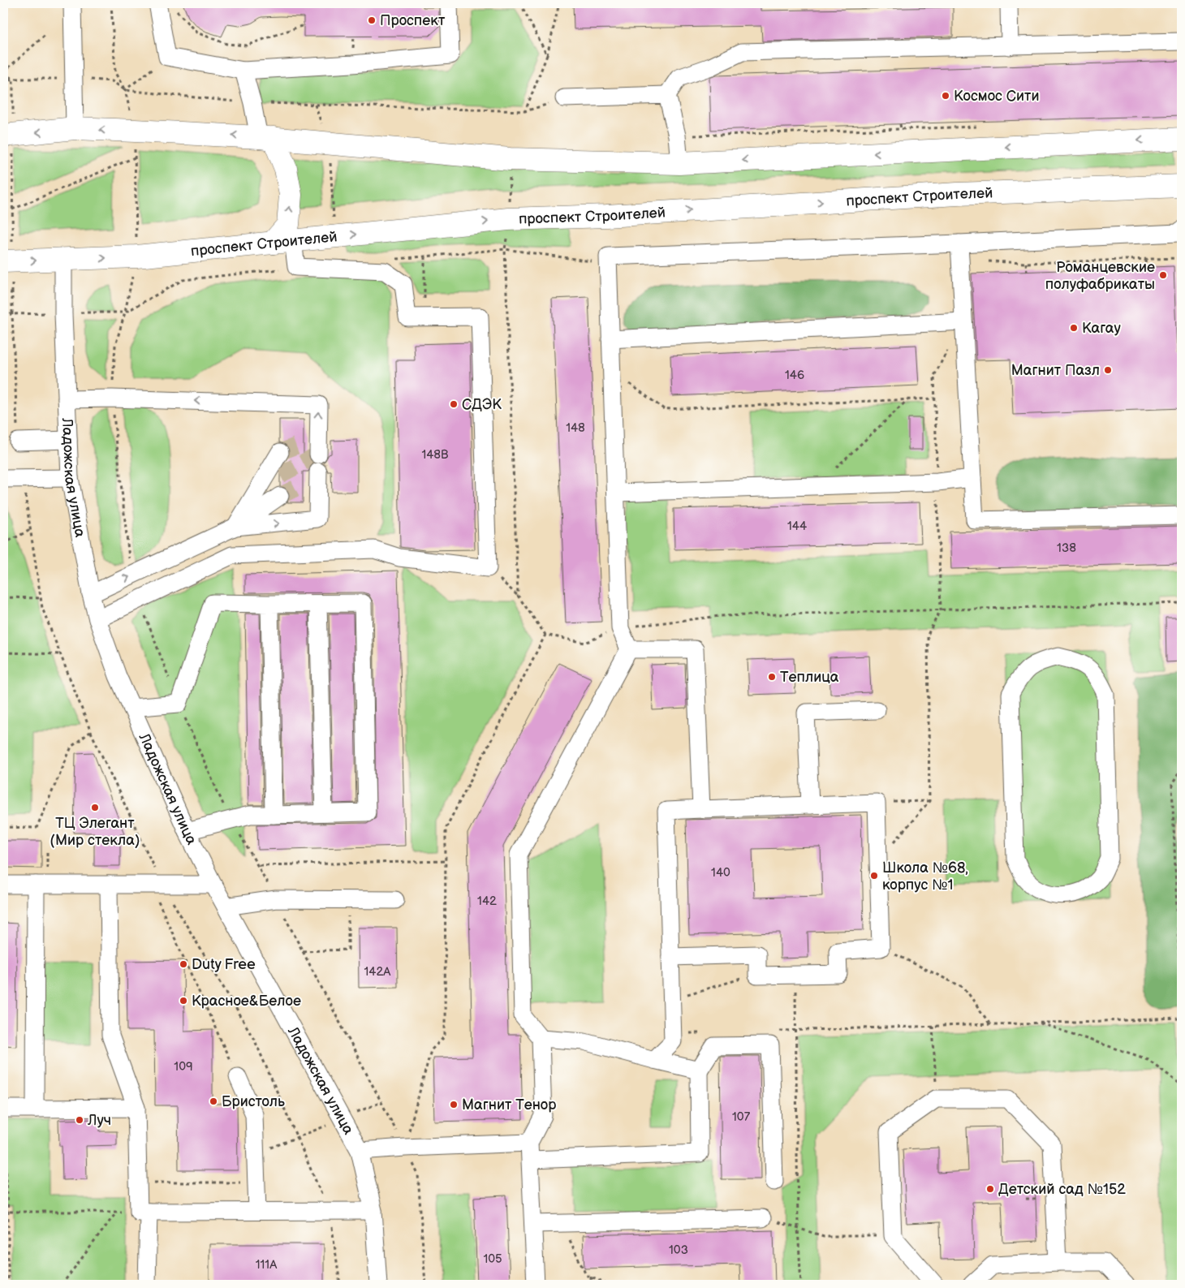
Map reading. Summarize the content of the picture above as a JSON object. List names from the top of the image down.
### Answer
{
  "streets": {
    "main road": ["проспект Строителей"],
    "street": ["Ладожская улица"]
  },
  "crossings": [
    ["проспект Строителей", "Ладожская улица"]
  ],
  "places": [
    "Проспект",
    "Космос Сити",
    "Романцевские полуфабрикаты",
    "Кагау",
    "Магнит Пазл",
    "СДЭК",
    "Теплица",
    "ТЦ Элегант (Мир стекла)",
    "Школа №68, корпус №1",
    "Duty Free",
    "Красное&Белое",
    "Бристоль",
    "Магнит Тенор",
    "Луч",
    "Детский сад №152"
  ],
  "house_numbers": [
    "146",
    "148",
    "148В",
    "144",
    "138",
    "140",
    "142",
    "142А",
    "109",
    "107",
    "103",
    "105",
    "111А"
  ]
}
